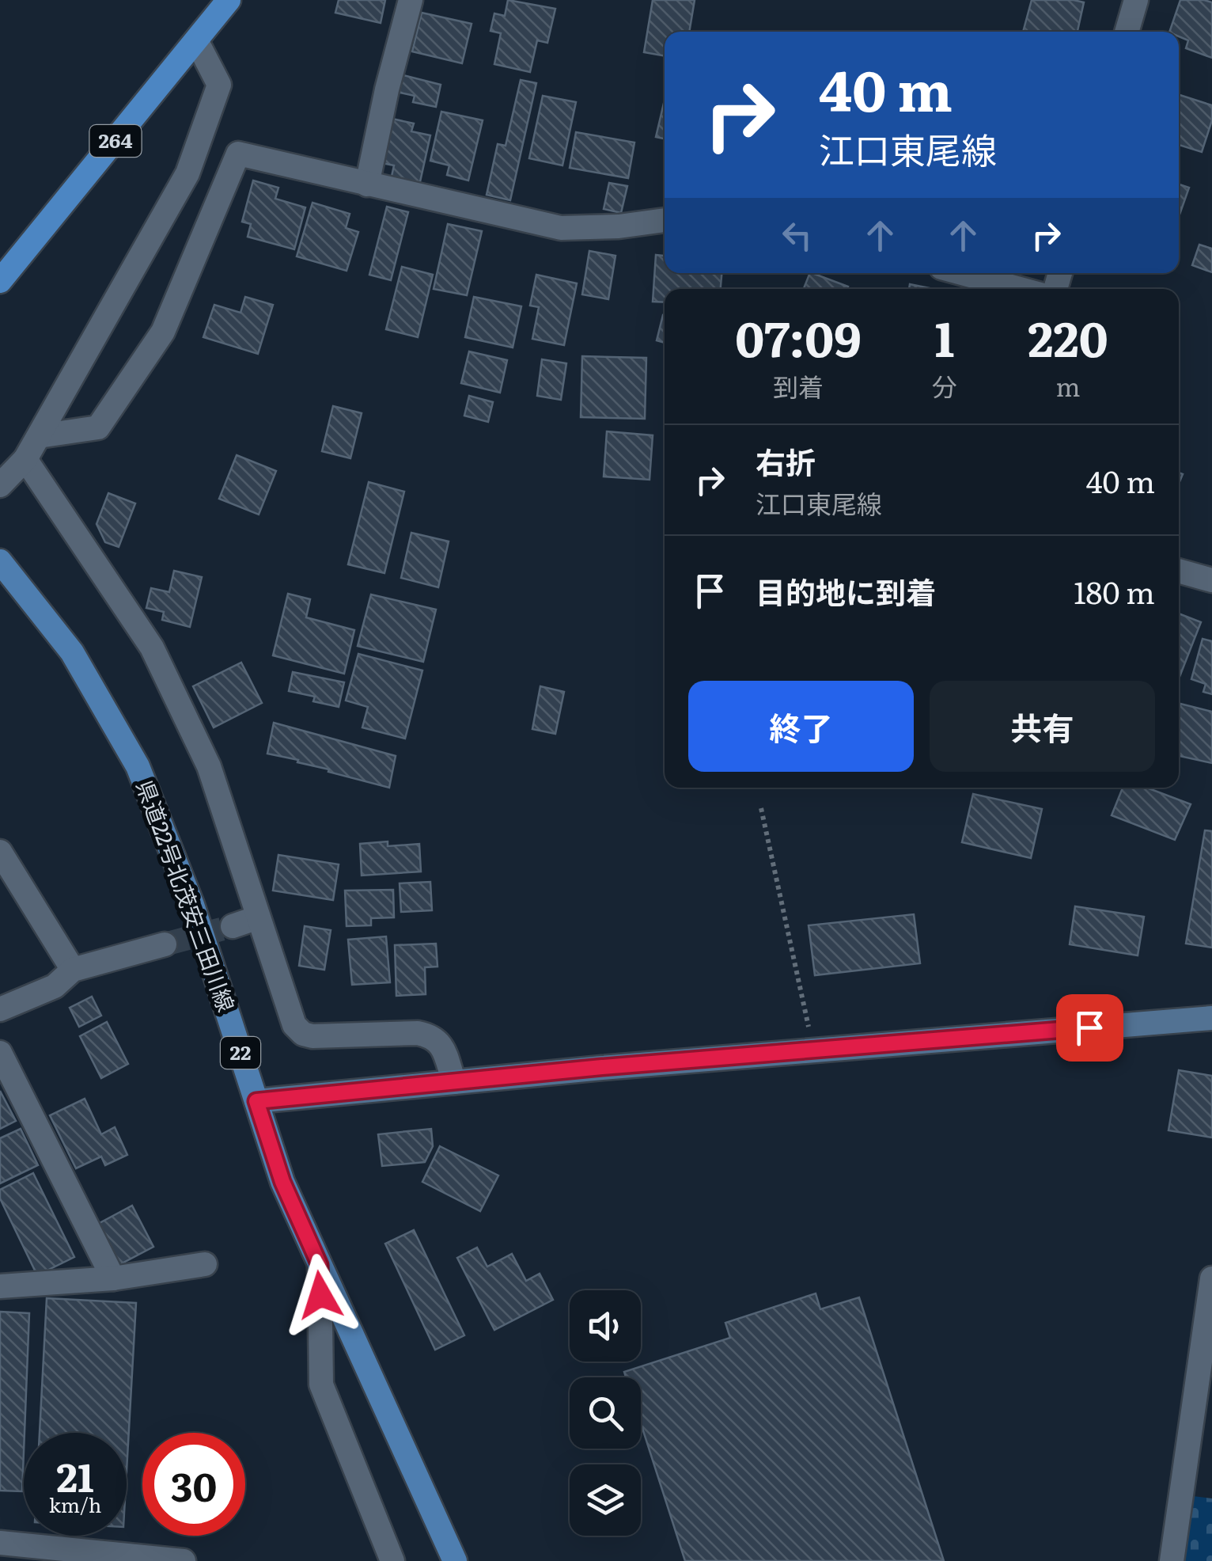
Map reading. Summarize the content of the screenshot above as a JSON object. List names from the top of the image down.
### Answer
{
  "streets": {
    "highway": ["264"],
    "main road": ["県道22号北茂安三田川線", "22"]
  },
  "page": {
    "turn": ["40 m", "江口東尾線"],
    "eta": [
      "07:09",
      "到着",
      "1",
      "分",
      "220",
      "m"
    ],
    "list": [
      {
        "name": "右折",
        "note": "江口東尾線",
        "value": "40 m"
      },
      {
        "name": "目的地に到着",
        "value": "180 m"
      }
    ],
    "buttons": ["終了", "共有"],
    "speed": "21 km/h",
    "limit": "30"
  }
}
